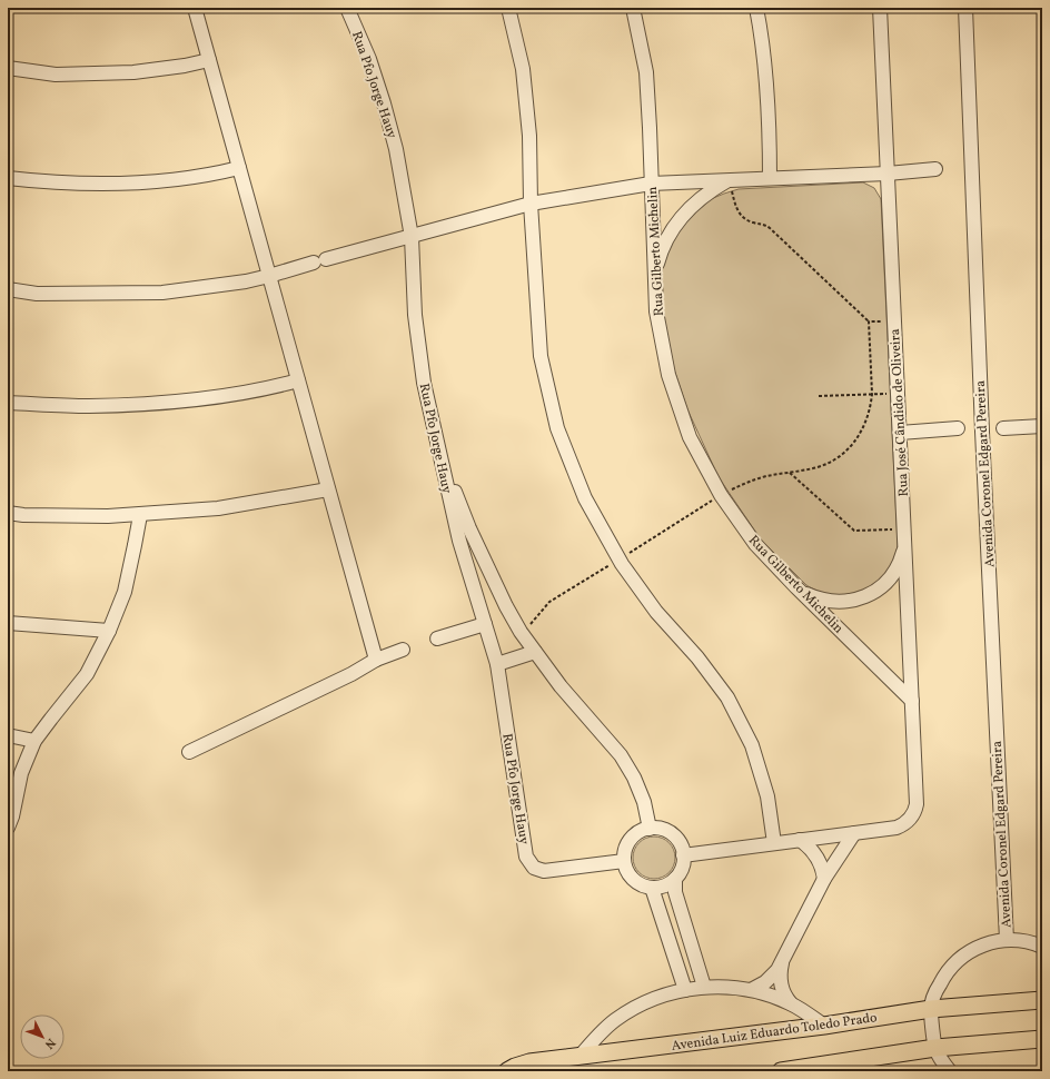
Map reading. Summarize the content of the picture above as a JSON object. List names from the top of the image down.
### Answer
{
  "streets": {
    "main road": ["Avenida Luiz Eduardo Toledo Prado"],
    "street": [
      "Rua Pfo Jorge Hauy",
      "Rua Gilberto Michelin",
      "Rua José Cândido de Oliveira",
      "Avenida Coronel Edgard Pereira"
    ]
  },
  "crossings": [
    ["Rua Gilberto Michelin", "Rua José Cândido de Oliveira"]
  ],
  "north": "bottom right"
}
